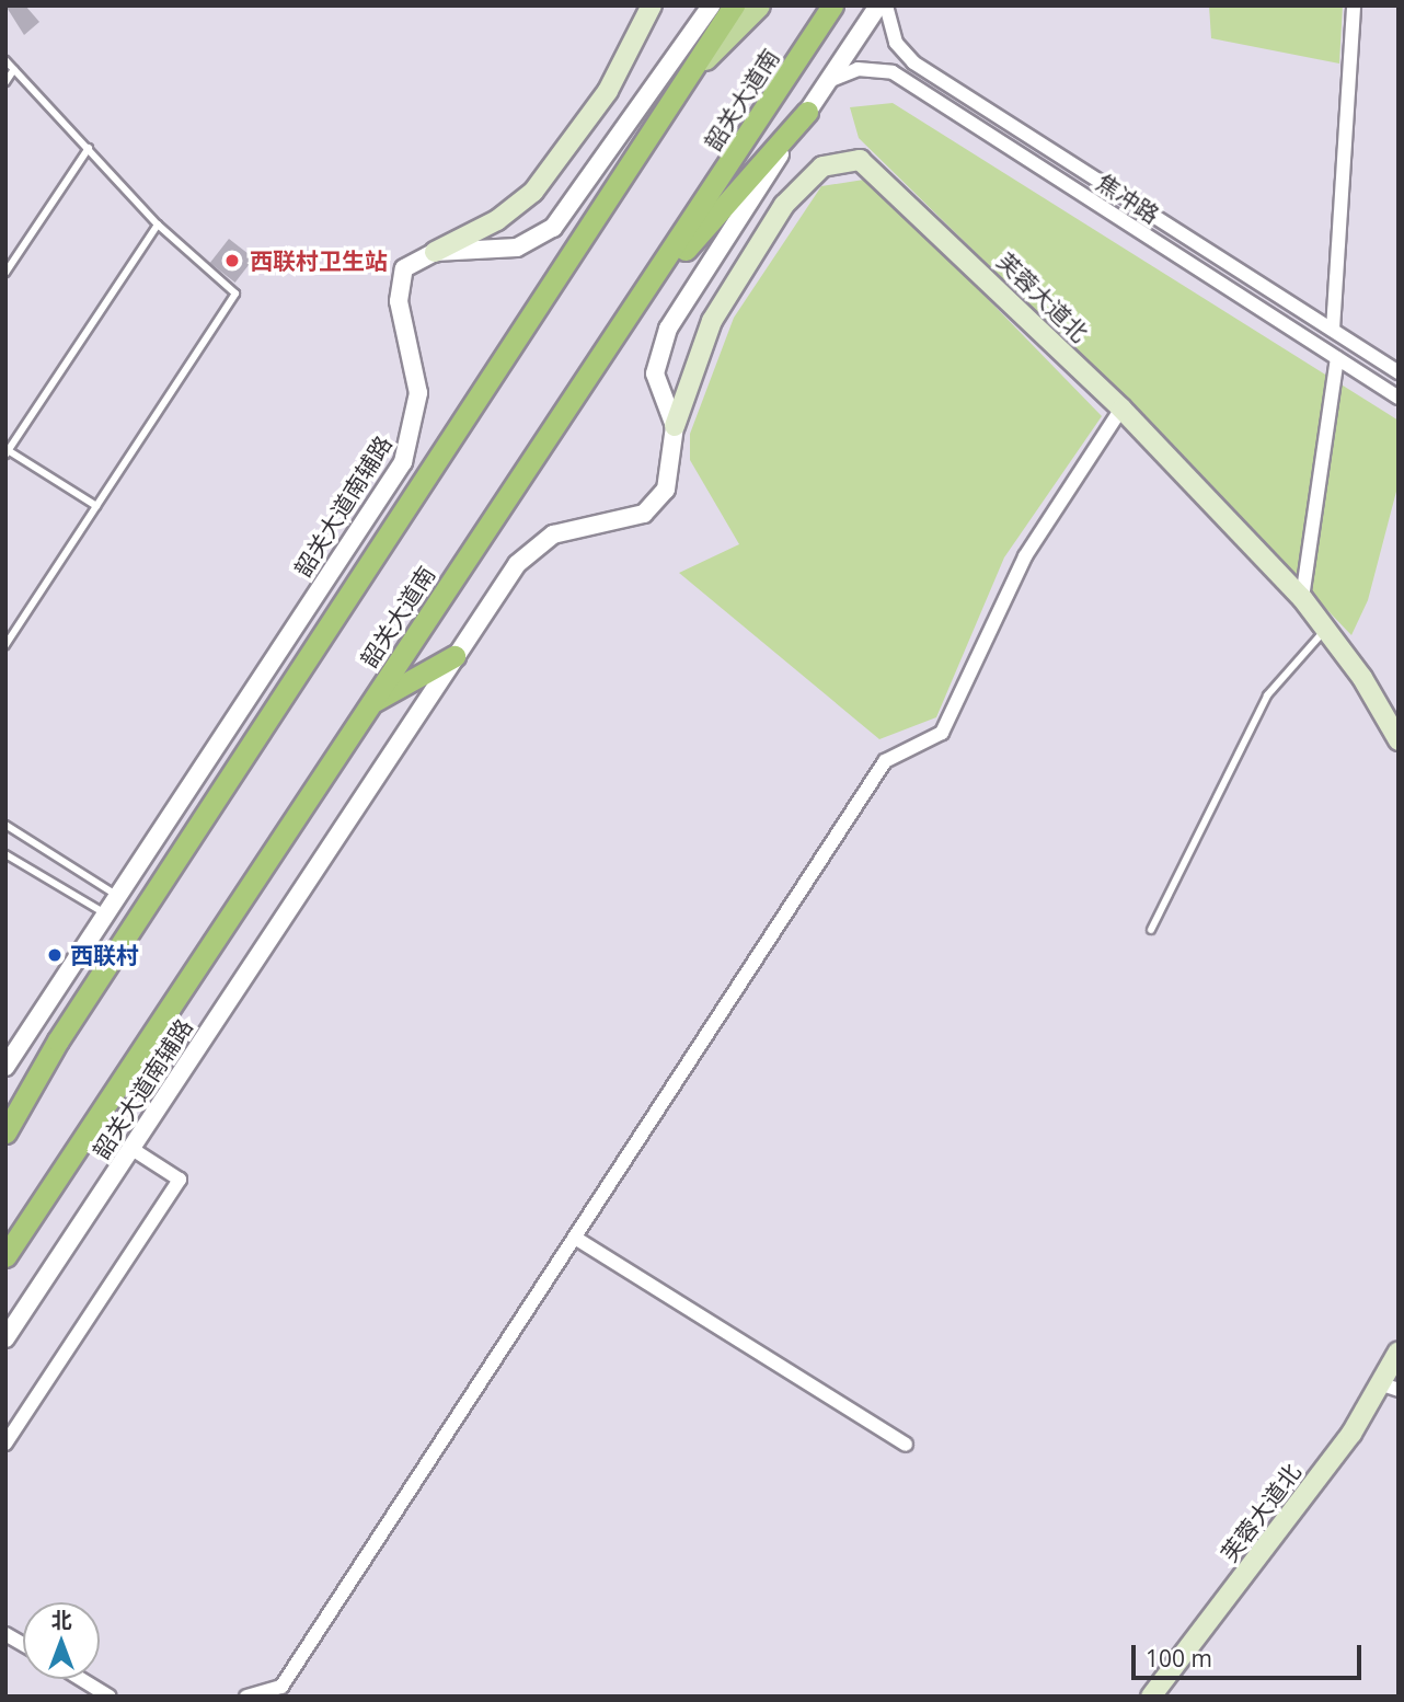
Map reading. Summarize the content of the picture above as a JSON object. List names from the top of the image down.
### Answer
{
  "streets": {
    "highway": ["韶关大道南"],
    "main road": ["芙蓉大道北"],
    "street": ["焦冲路", "韶关大道南辅路"]
  },
  "crossings": [
    ["芙蓉大道北", "韶关大道南辅路"]
  ],
  "places": ["西联村卫生站", "西联村"],
  "scale_bar": "100 m",
  "north": "top"
}
